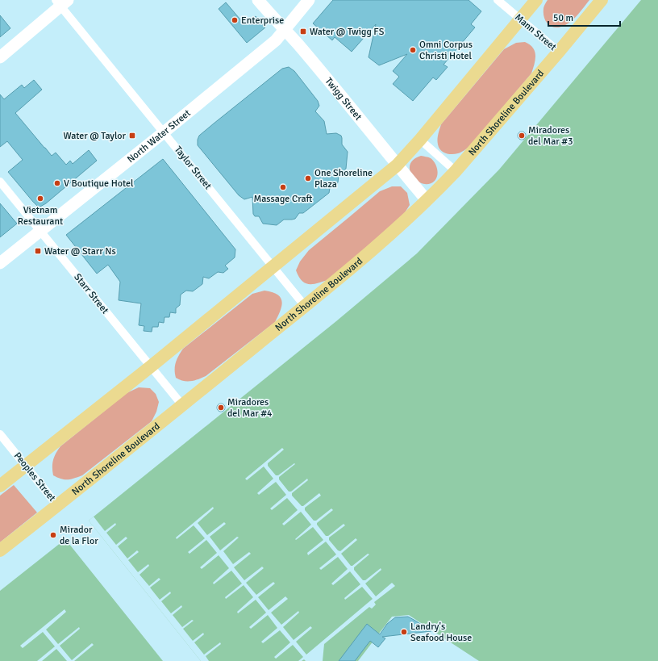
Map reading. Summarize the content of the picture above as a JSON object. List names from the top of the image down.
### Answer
{
  "streets": {
    "main road": ["Twigg Street", "North Shoreline Boulevard", "North Water Street"],
    "street": [
      "Mann Street",
      "Taylor Street",
      "Starr Street",
      "Peoples Street"
    ]
  },
  "crossings": [
    ["Mann Street", "North Shoreline Boulevard"],
    ["Twigg Street", "North Shoreline Boulevard"],
    ["Twigg Street", "North Water Street"],
    ["North Shoreline Boulevard", "Taylor Street"],
    ["North Shoreline Boulevard", "Starr Street"],
    ["North Shoreline Boulevard", "Peoples Street"],
    ["North Water Street", "Taylor Street"],
    ["North Water Street", "Starr Street"]
  ],
  "places": {
    "other": [
      "Enterprise",
      "Omni Corpus Christi Hotel",
      "Miradores del Mar #3",
      "One Shoreline Plaza",
      "V Boutique Hotel",
      "Massage Craft",
      "Vietnam Restaurant",
      "Miradores del Mar #4",
      "Mirador de la Flor",
      "Landry's Seafood House"
    ],
    "transit": ["Water @ Twigg FS", "Water @ Taylor", "Water @ Starr Ns"]
  },
  "scale_bar": "50 m"
}
